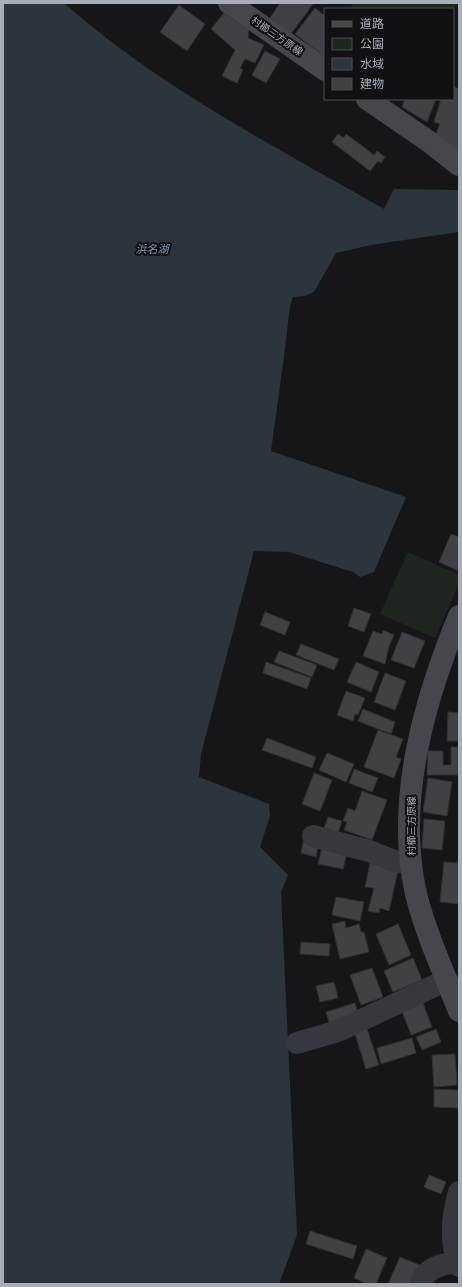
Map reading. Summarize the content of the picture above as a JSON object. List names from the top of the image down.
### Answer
{
  "streets": {
    "main road": ["村櫛三方原線"]
  },
  "water": ["浜名湖"],
  "legend": [
    "道路",
    "公園",
    "水域",
    "建物"
  ]
}
